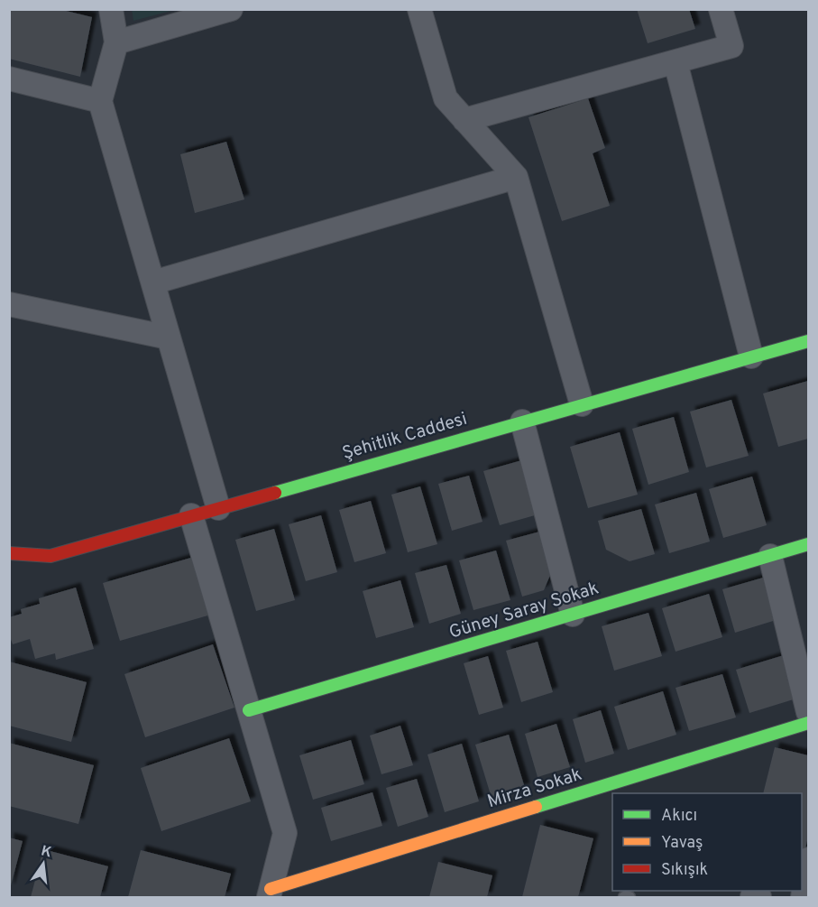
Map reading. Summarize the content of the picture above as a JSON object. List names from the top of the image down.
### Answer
{
  "streets": {
    "street": ["Şehitlik Caddesi", "Güney Saray Sokak", "Mirza Sokak"]
  },
  "legend": ["Akıcı", "Yavaş", "Sıkışık"],
  "north": "top"
}
